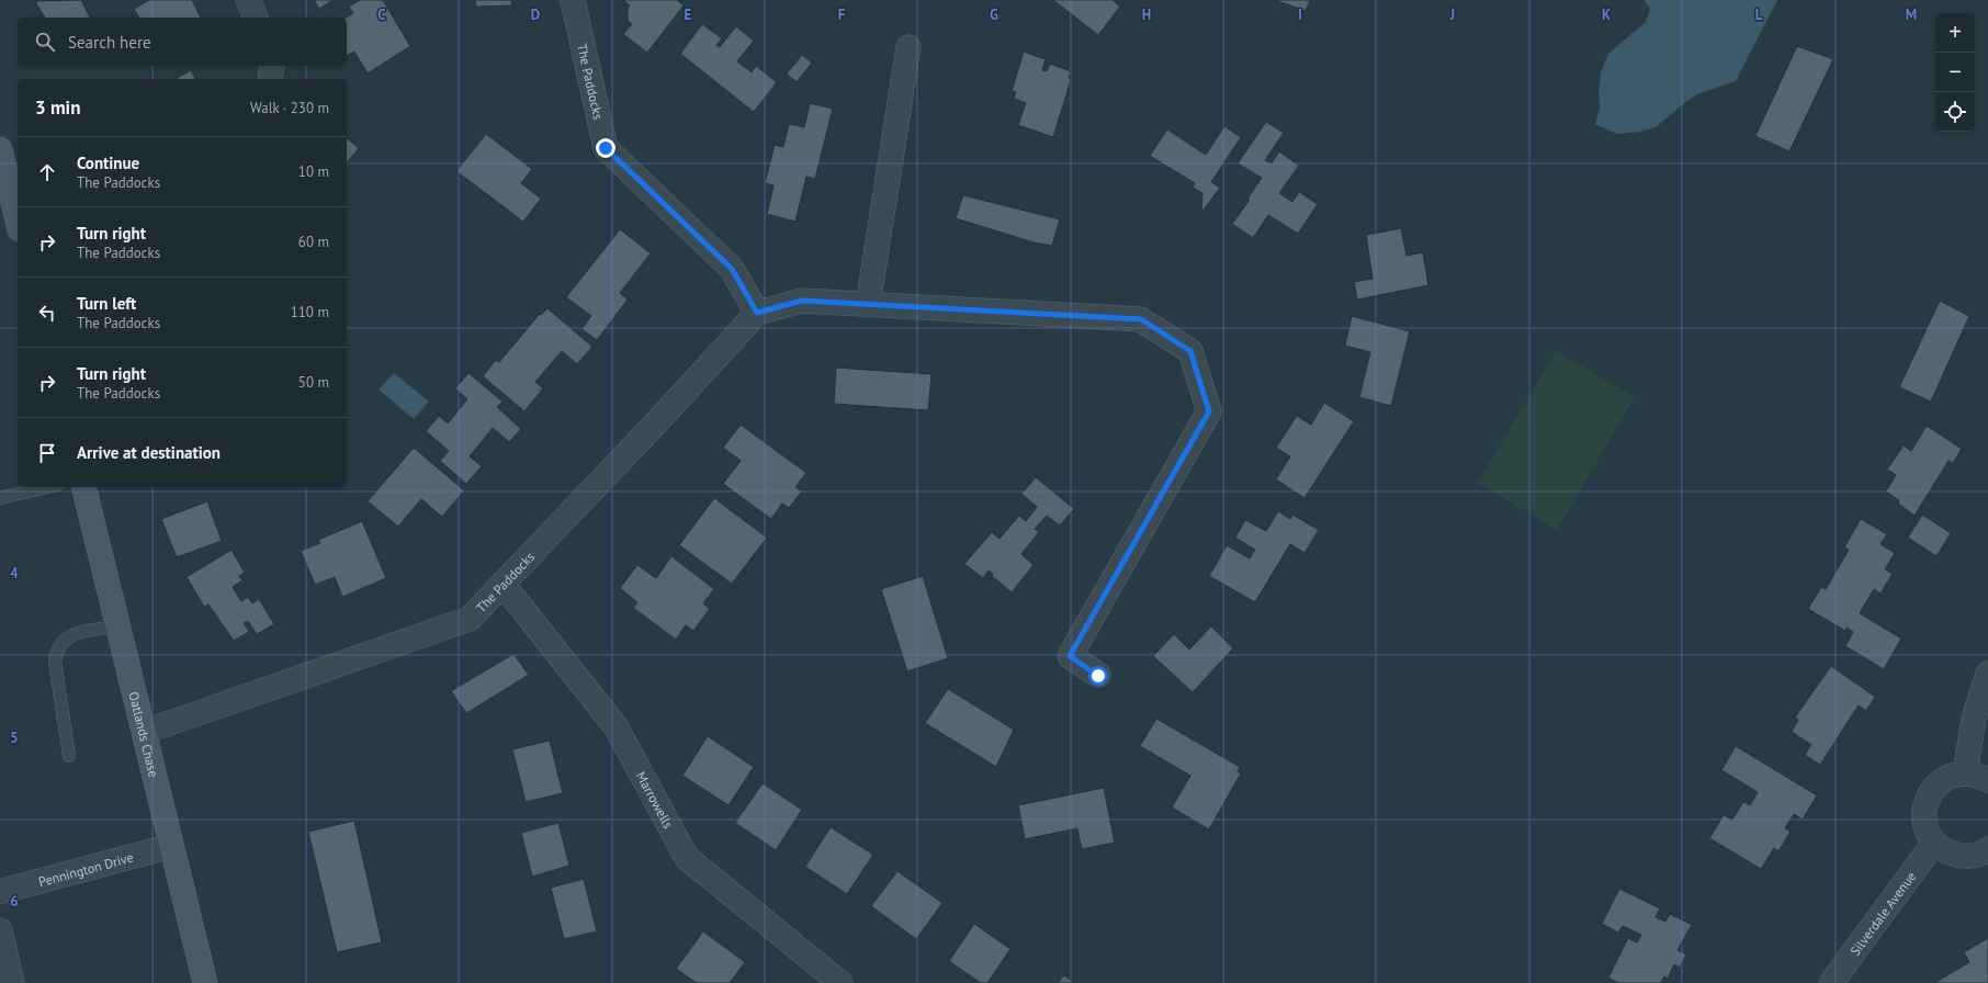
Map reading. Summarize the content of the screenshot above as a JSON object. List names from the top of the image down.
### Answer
{
  "streets": {
    "street": [
      "The Paddocks",
      "Oatlands Chase",
      "Marrowells",
      "Pennington Drive",
      "Silverdale Avenue"
    ]
  },
  "crossings": [
    ["The Paddocks", "Oatlands Chase"],
    ["The Paddocks", "Marrowells"],
    ["Oatlands Chase", "Pennington Drive"]
  ],
  "page": {
    "map_buttons": ["+", "−"],
    "search": "Search here",
    "heading": ["3 min", "Walk · 230 m"],
    "list": [
      ["Continue", "The Paddocks", "10 m"],
      ["Turn right", "The Paddocks", "60 m"],
      ["Turn left", "The Paddocks", "110 m"],
      ["Turn right", "The Paddocks", "50 m"],
      "Arrive at destination"
    ]
  },
  "grid": {
    "columns": [
      "C",
      "D",
      "E",
      "F",
      "G",
      "H",
      "I",
      "J",
      "K",
      "L",
      "M"
    ],
    "rows": ["4", "5", "6"]
  }
}
